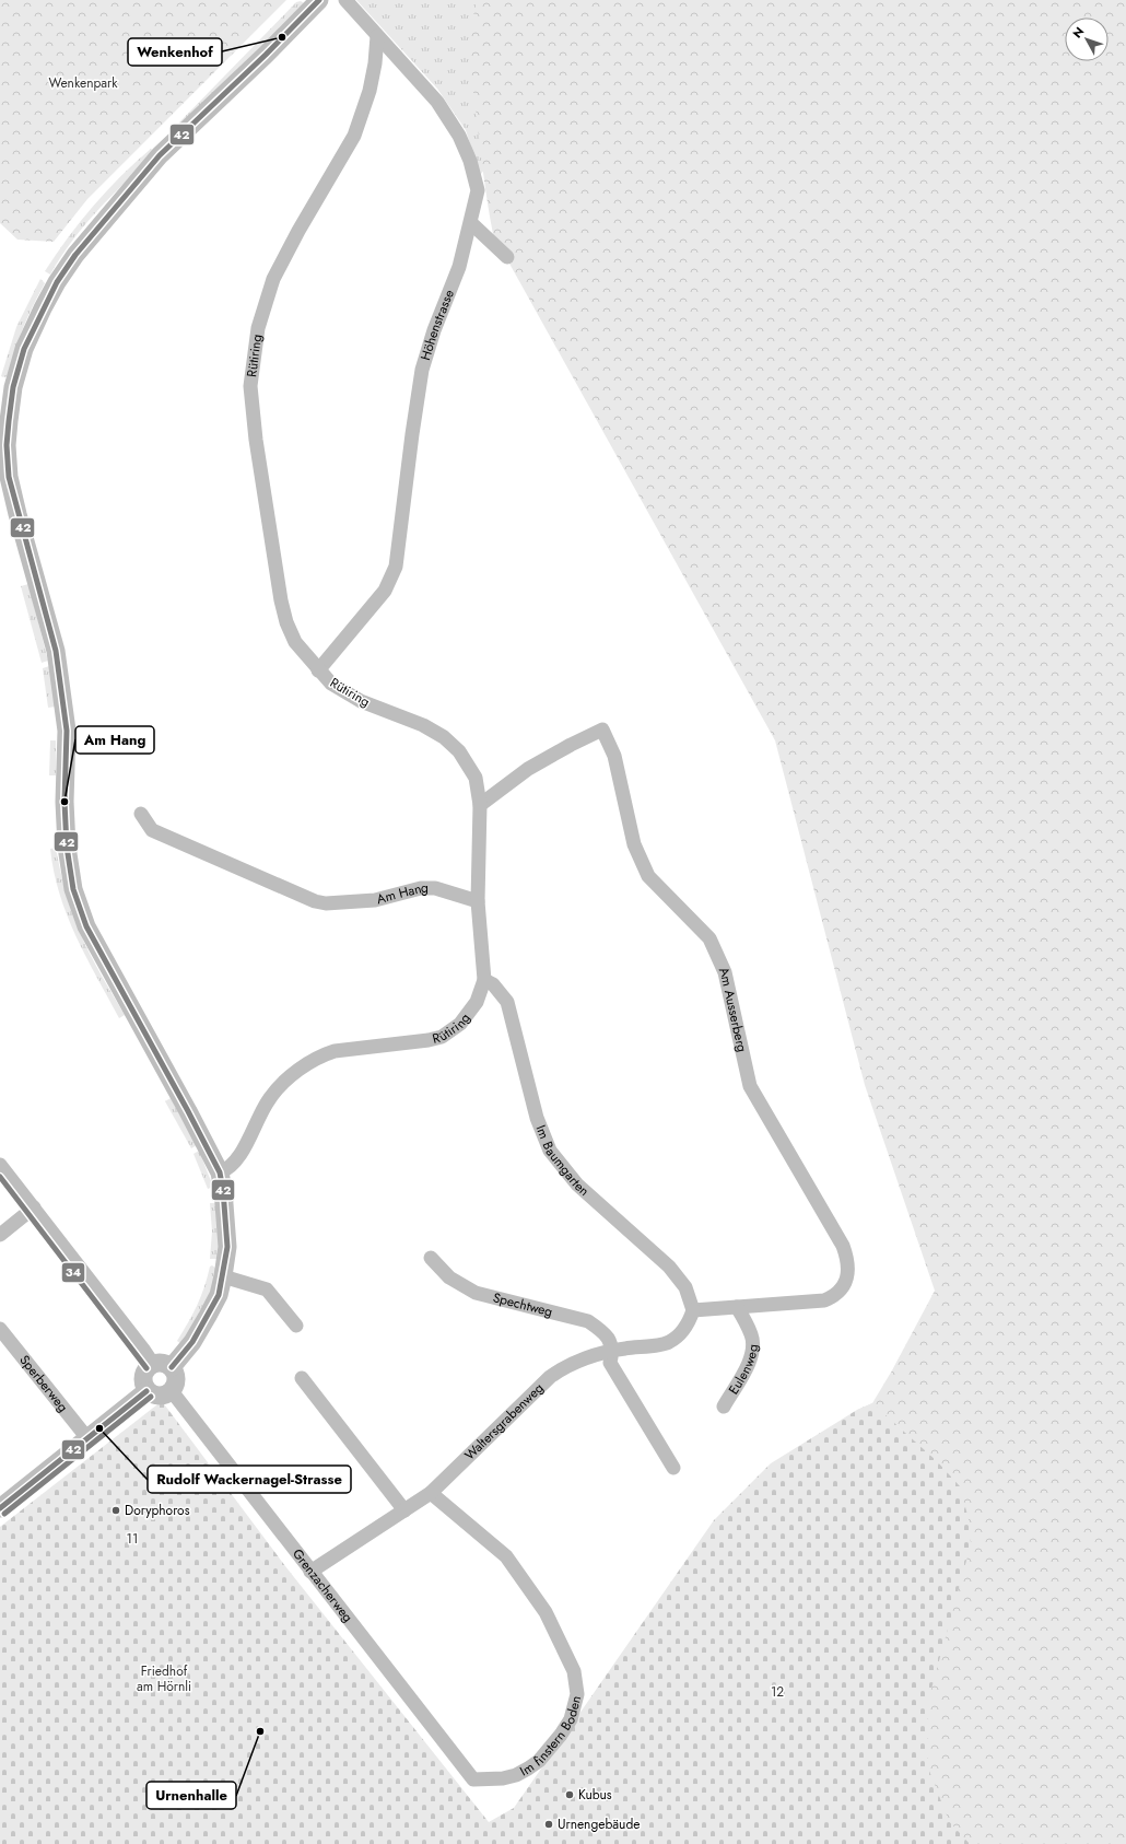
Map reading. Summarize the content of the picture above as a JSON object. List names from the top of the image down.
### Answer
{
  "streets": {
    "street": [
      "Höhenstrasse",
      "Rütiring",
      "Am Hang",
      "Am Ausserberg",
      "Im Baumgarten",
      "Spechtweg",
      "Eulenweg",
      "Sperberweg",
      "Waltersgrabenweg",
      "Grenzacherweg",
      "Im finstern Boden"
    ]
  },
  "crossings": [
    ["Höhenstrasse", "Rütiring"],
    ["Rütiring", "Am Hang"],
    ["Rütiring", "Am Ausserberg"],
    ["Rütiring", "Im Baumgarten"],
    ["Am Ausserberg", "Im Baumgarten"],
    ["Am Ausserberg", "Eulenweg"],
    ["Am Ausserberg", "Waltersgrabenweg"],
    ["Im Baumgarten", "Waltersgrabenweg"],
    ["Spechtweg", "Waltersgrabenweg"],
    ["Waltersgrabenweg", "Grenzacherweg"],
    ["Waltersgrabenweg", "Im finstern Boden"],
    ["Grenzacherweg", "Im finstern Boden"]
  ],
  "parks": [
    "Wenkenpark",
    "11",
    "Friedhof am Hörnli",
    "12"
  ],
  "places": [
    "Wenkenhof",
    "Am Hang",
    "Rudolf Wackernagel-Strasse",
    "Doryphoros",
    "Urnenhalle",
    "Kubus",
    "Urnengebäude"
  ],
  "lines": ["transit line 42", "transit line 34"],
  "north": "top left"
}
